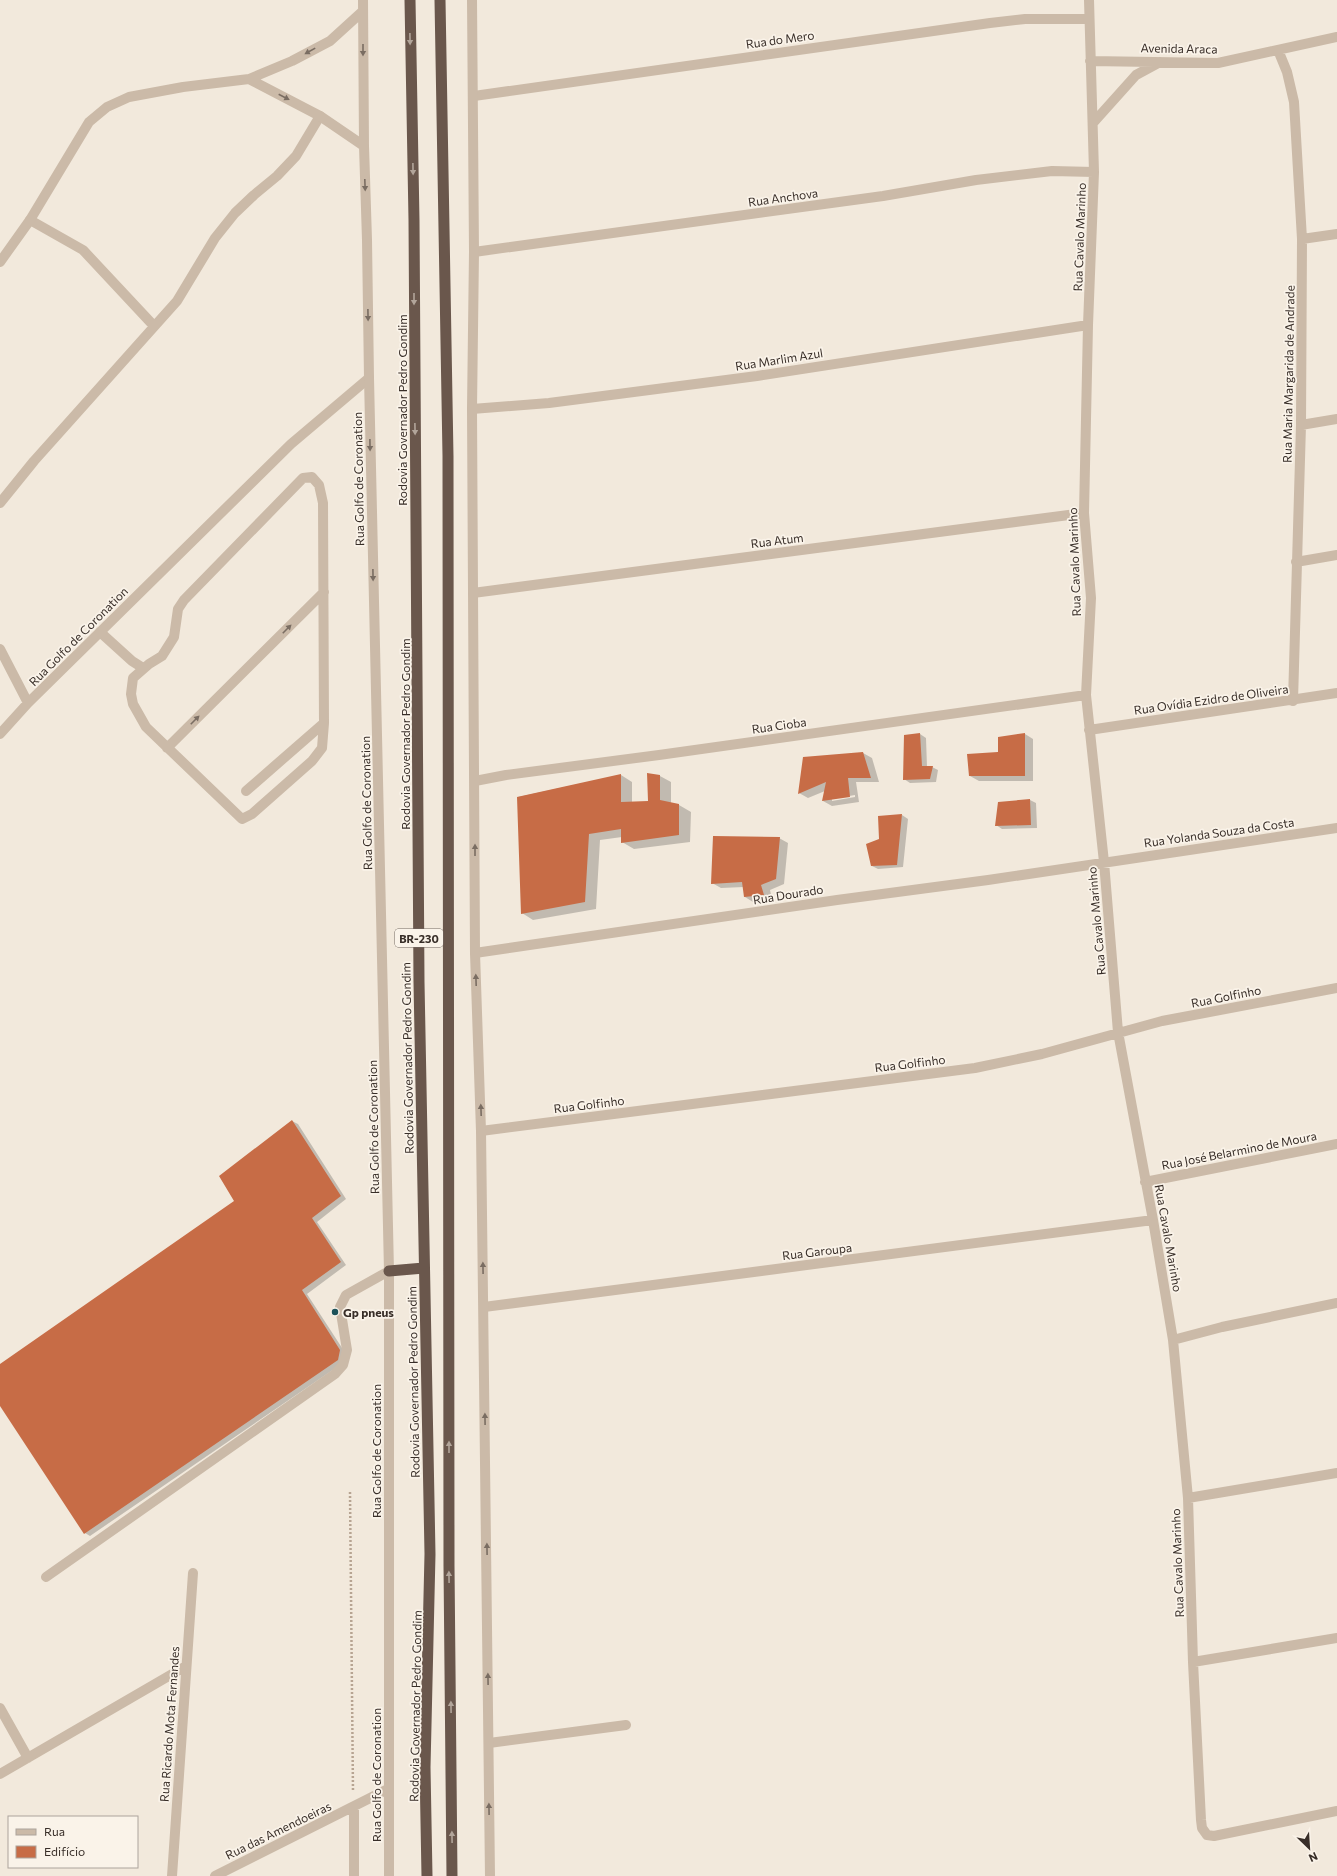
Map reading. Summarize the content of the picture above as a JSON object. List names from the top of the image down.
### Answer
{
  "streets": {
    "highway": ["Rodovia Governador Pedro Gondim", "BR-230"],
    "street": [
      "Rua do Mero",
      "Avenida Araca",
      "Rua Anchova",
      "Rua Cavalo Marinho",
      "Rua Marlim Azul",
      "Rua Maria Margarida de Andrade",
      "Rua Golfo de Coronation",
      "Rua Atum",
      "Rua Ovídia Ezidro de Oliveira",
      "Rua Cioba",
      "Rua Yolanda Souza da Costa",
      "Rua Dourado",
      "Rua Golfinho",
      "Rua José Belarmino de Moura",
      "Rua Garoupa",
      "Rua Ricardo Mota Fernandes",
      "Rua das Amendoeiras"
    ]
  },
  "crossings": [
    ["Rua do Mero", "Rua Cavalo Marinho"],
    ["Avenida Araca", "Rua Cavalo Marinho"],
    ["Avenida Araca", "Rua Maria Margarida de Andrade"],
    ["Rua Anchova", "Rua Cavalo Marinho"],
    ["Rua Cavalo Marinho", "Rua Marlim Azul"],
    ["Rua Cavalo Marinho", "Rua Atum"],
    ["Rua Cavalo Marinho", "Rua Ovídia Ezidro de Oliveira"],
    ["Rua Cavalo Marinho", "Rua Cioba"],
    ["Rua Cavalo Marinho", "Rua Yolanda Souza da Costa"],
    ["Rua Cavalo Marinho", "Rua Dourado"],
    ["Rua Cavalo Marinho", "Rua Golfinho"],
    ["Rua Cavalo Marinho", "Rua José Belarmino de Moura"],
    ["Rua Cavalo Marinho", "Rua Garoupa"],
    ["Rua Maria Margarida de Andrade", "Rua Ovídia Ezidro de Oliveira"],
    ["Rua Golfo de Coronation", "Rua das Amendoeiras"],
    ["Rua Yolanda Souza da Costa", "Rua Dourado"]
  ],
  "one_way": ["Rua Golfo de Coronation"],
  "places": ["Gp pneus"],
  "legend": ["Rua", "Edifício"],
  "north": "bottom right"
}
